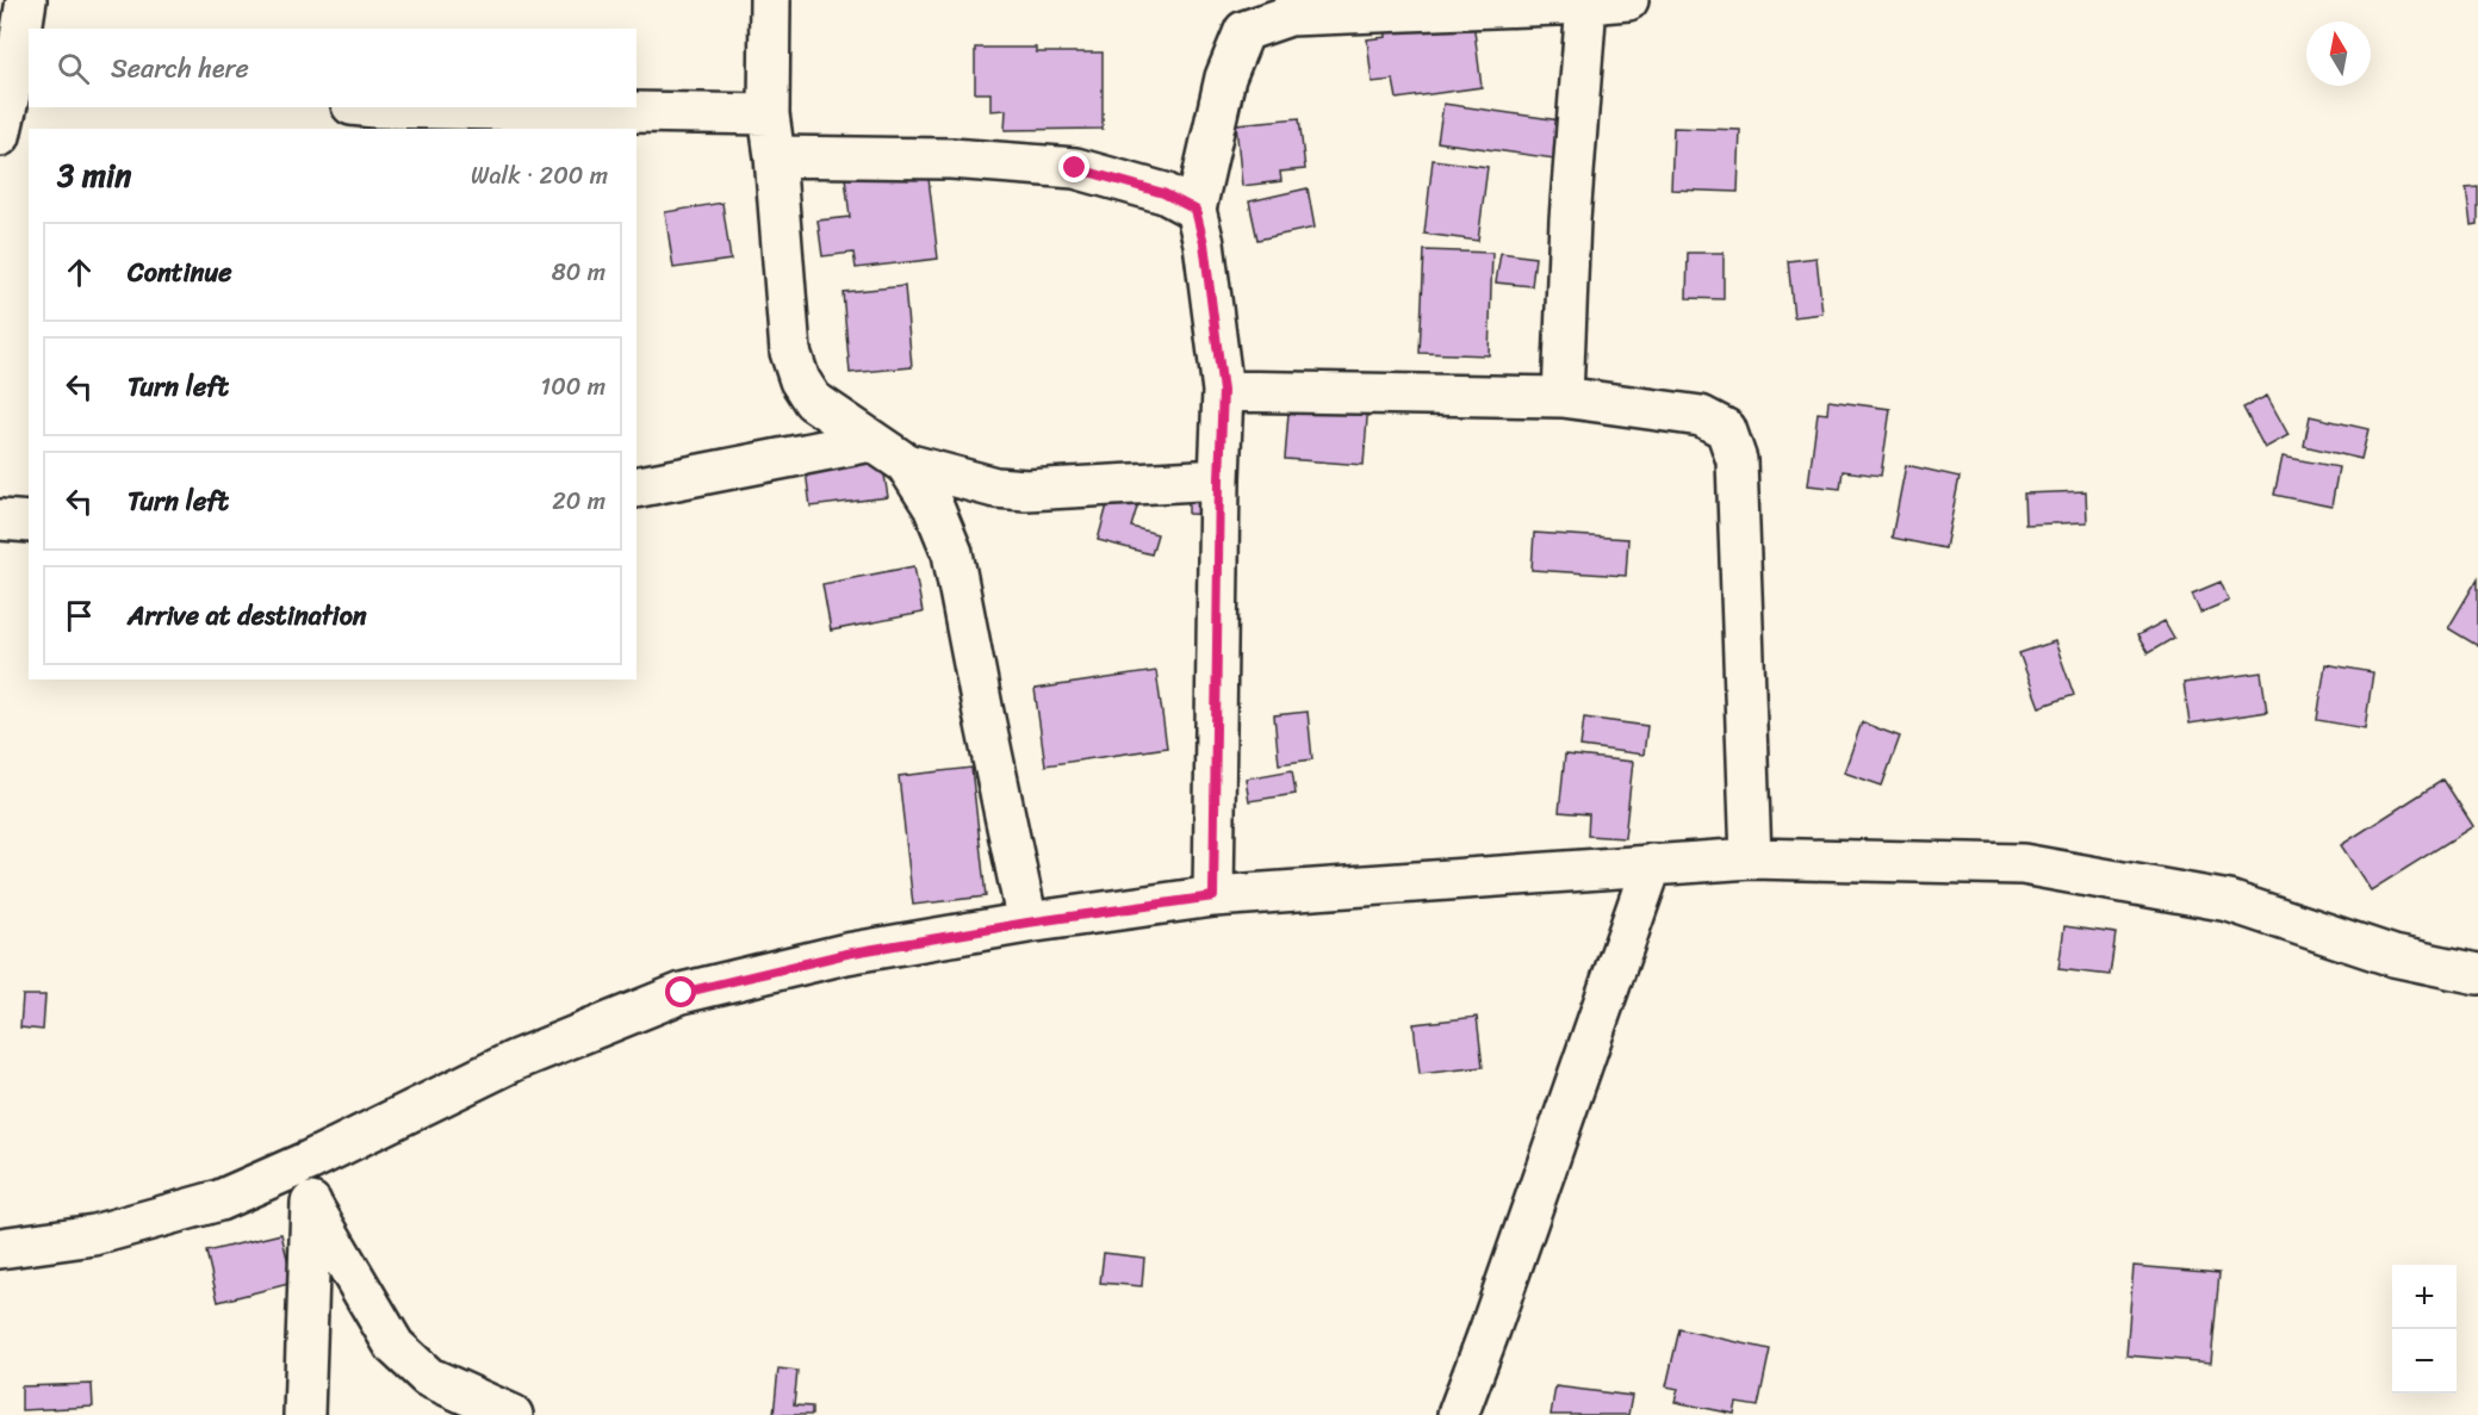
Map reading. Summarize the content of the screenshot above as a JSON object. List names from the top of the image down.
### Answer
{
  "north": "top",
  "page": {
    "search": "Search here",
    "heading": ["3 min", "Walk · 200 m"],
    "list": [
      ["Continue", "80 m"],
      ["Turn left", "100 m"],
      ["Turn left", "20 m"],
      "Arrive at destination"
    ],
    "map_buttons": ["+", "−"]
  }
}
